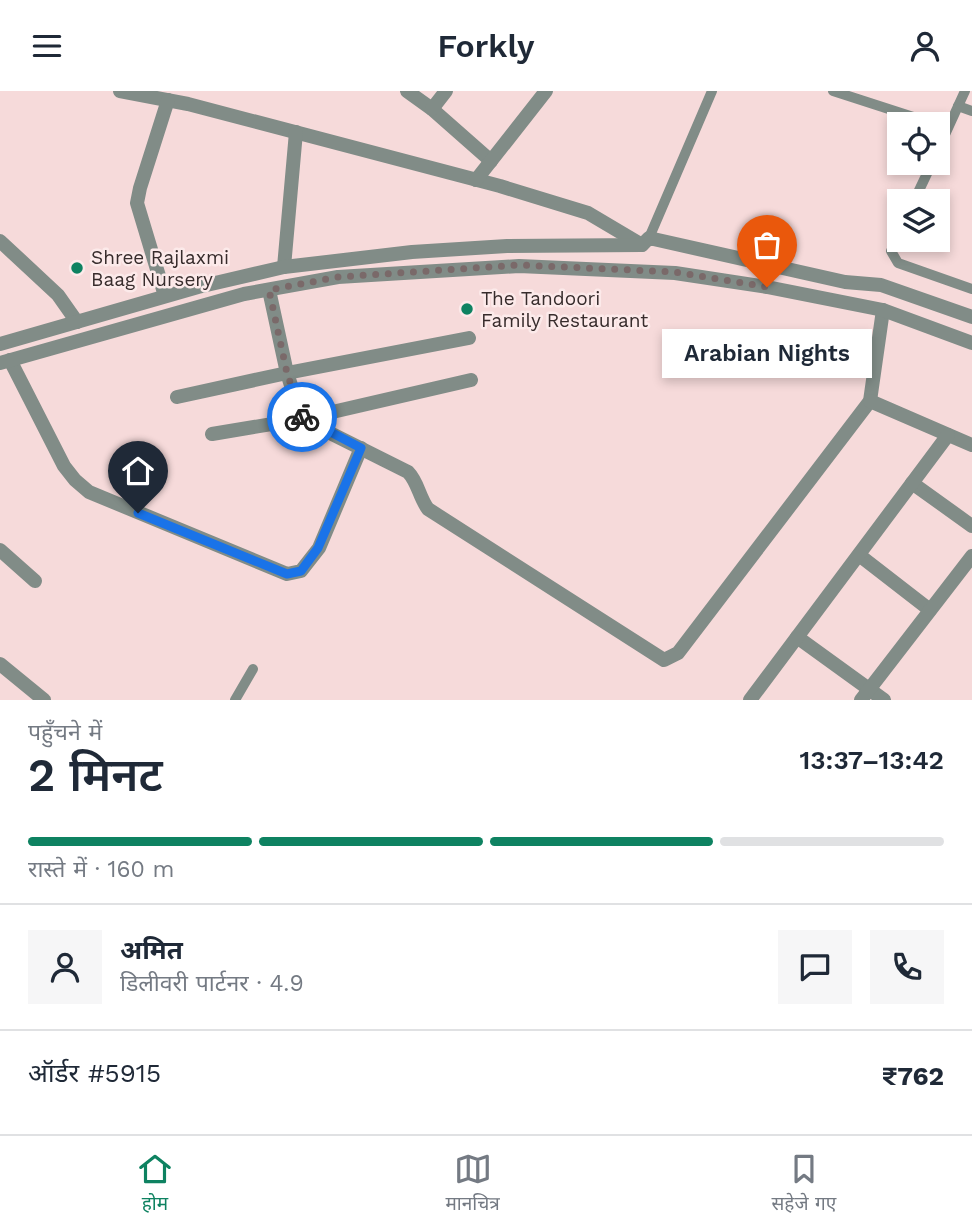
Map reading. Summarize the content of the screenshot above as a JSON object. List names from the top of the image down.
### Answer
{
  "places": ["Shree Rajlaxmi Baag Nursery", "Arabian Nights", "The Tandoori Family Restaurant"],
  "page": {
    "header": "Forkly",
    "bubble": "Arabian Nights",
    "heading": ["2 मिनट", "पहुँचने में", "13:37–13:42"],
    "panel": [
      "अमित",
      "डिलीवरी पार्टनर · 4.9",
      "ऑर्डर #5915",
      "₹762"
    ],
    "bar": "रास्ते में · 160 m",
    "tabs": ["होम", "मानचित्र", "सहेजे गए"]
  }
}
